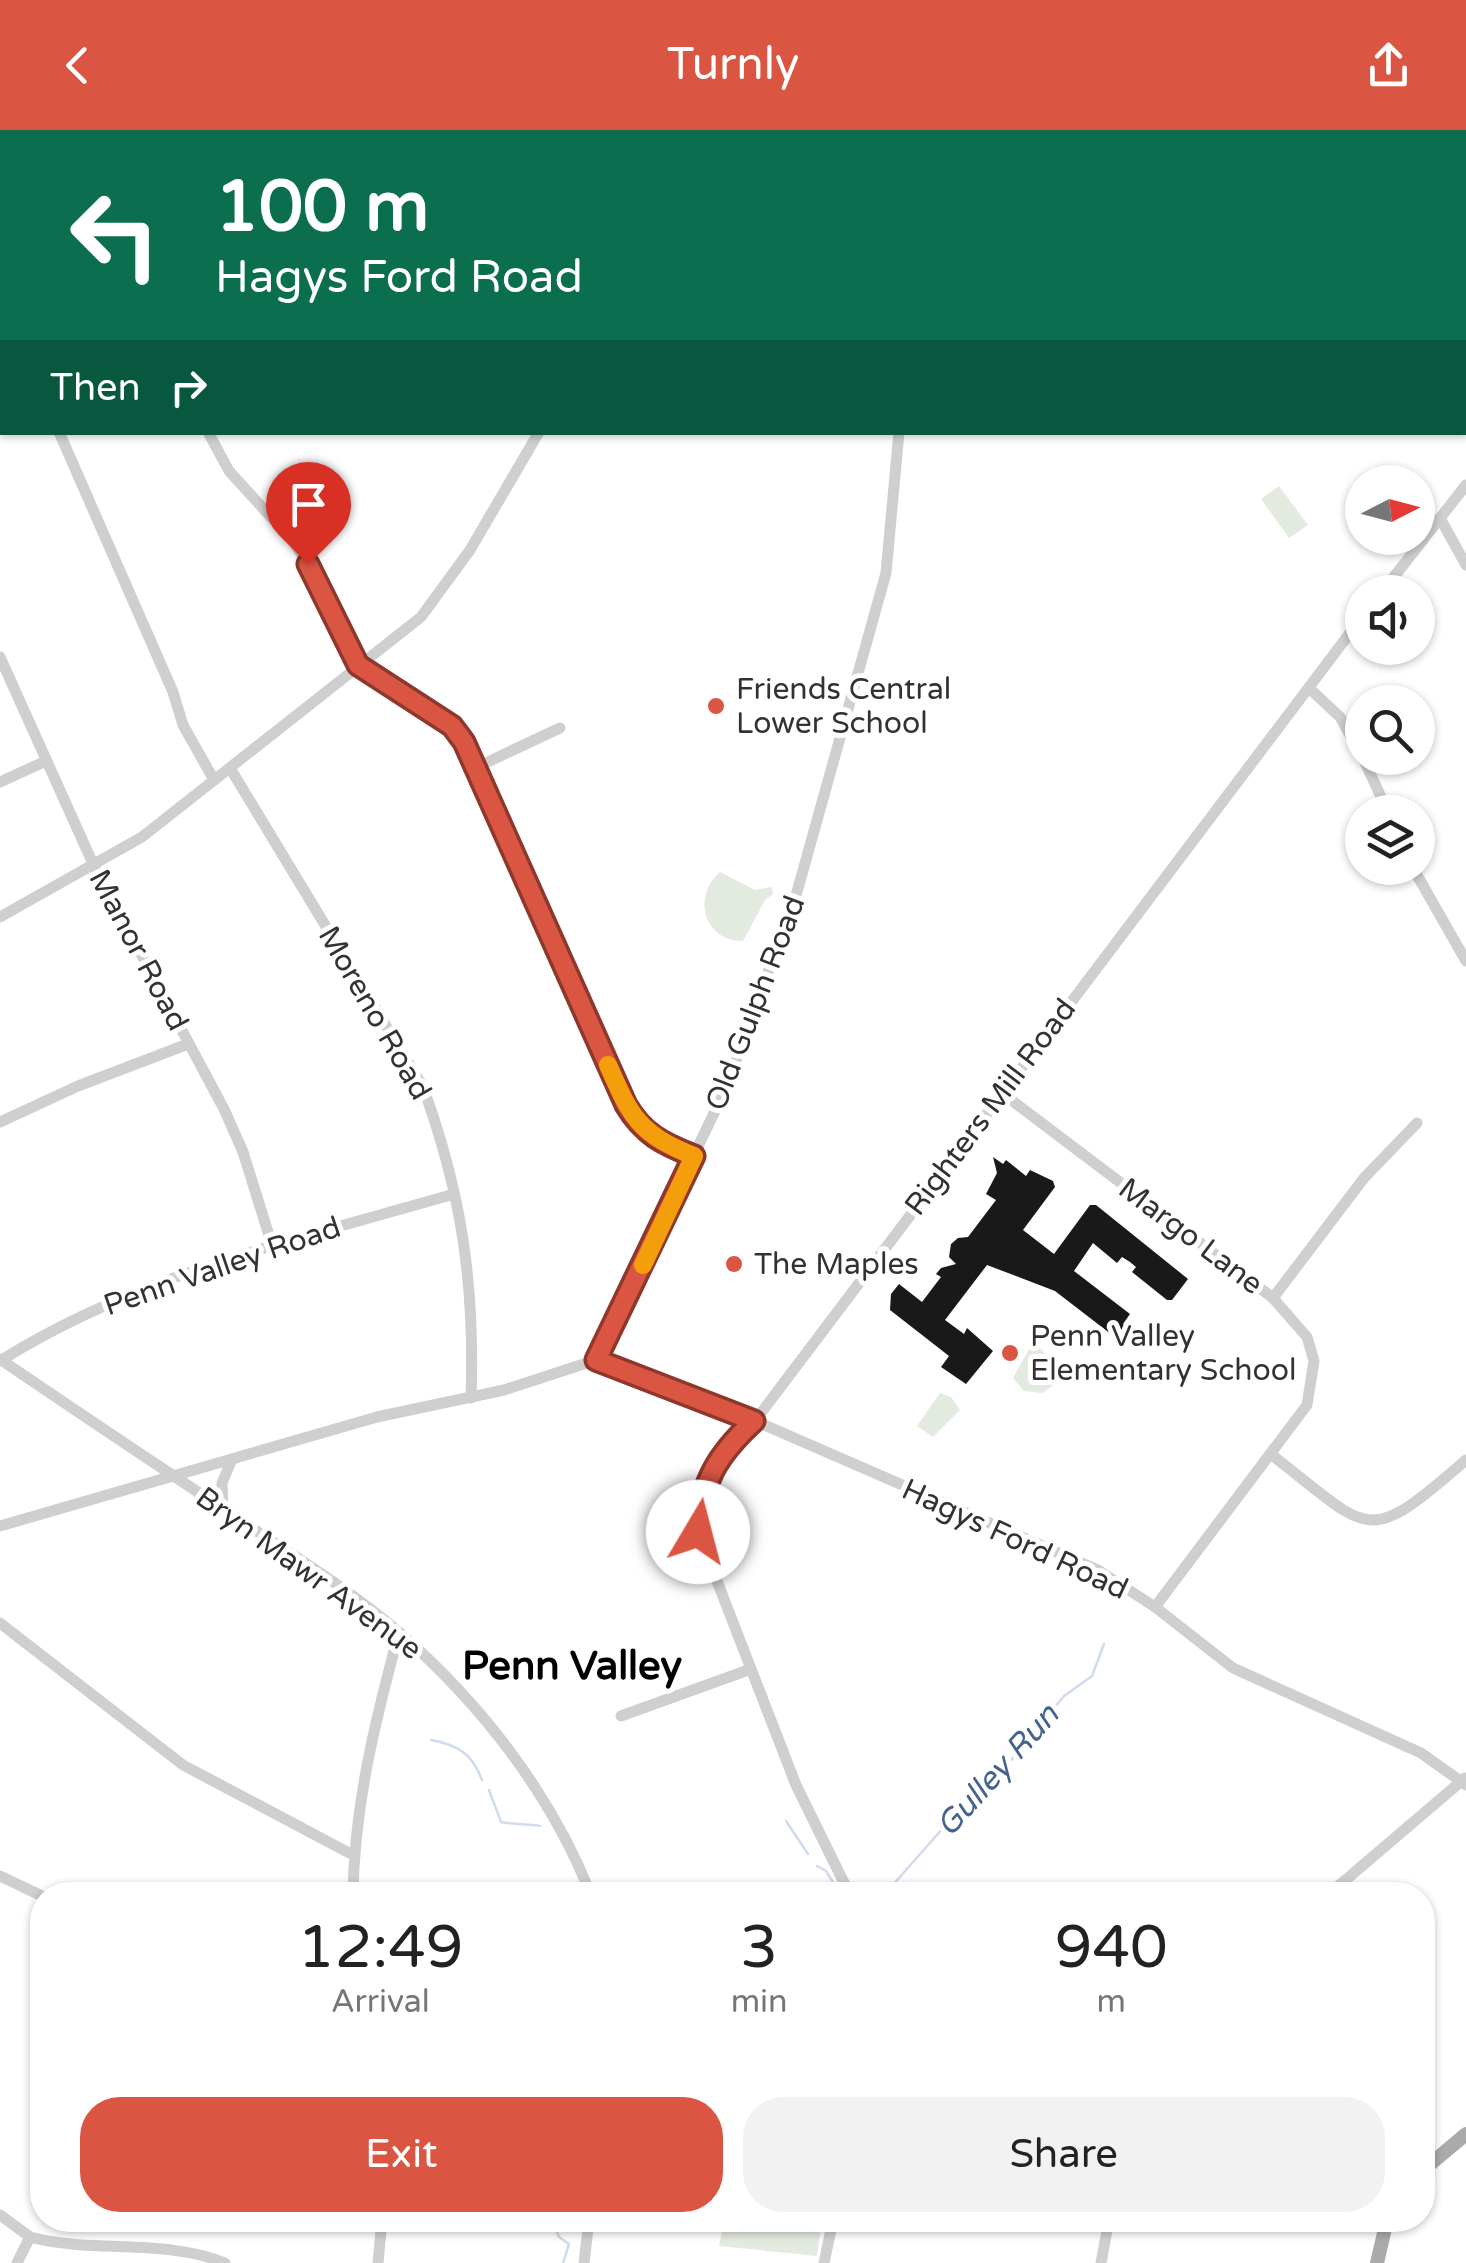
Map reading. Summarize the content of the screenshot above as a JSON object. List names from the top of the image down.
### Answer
{
  "streets": {
    "street": [
      "Manor Road",
      "Old Gulph Road",
      "Moreno Road",
      "Righters Mill Road",
      "Margo Lane",
      "Penn Valley Road",
      "Hagys Ford Road",
      "Bryn Mawr Avenue"
    ]
  },
  "crossings": [
    ["Manor Road", "Penn Valley Road"],
    ["Old Gulph Road", "Hagys Ford Road"],
    ["Moreno Road", "Penn Valley Road"],
    ["Righters Mill Road", "Margo Lane"],
    ["Righters Mill Road", "Hagys Ford Road"],
    ["Margo Lane", "Hagys Ford Road"],
    ["Penn Valley Road", "Bryn Mawr Avenue"]
  ],
  "districts": ["Penn Valley"],
  "water": ["Gulley Run"],
  "places": ["Friends Central Lower School", "The Maples", "Penn Valley Elementary School"],
  "north": "right",
  "page": {
    "header": "Turnly",
    "turn": ["100 m", "Hagys Ford Road"],
    "then": "Then",
    "eta": [
      "12:49",
      "Arrival",
      "3",
      "min",
      "940",
      "m"
    ],
    "buttons": ["Exit", "Share"]
  }
}
